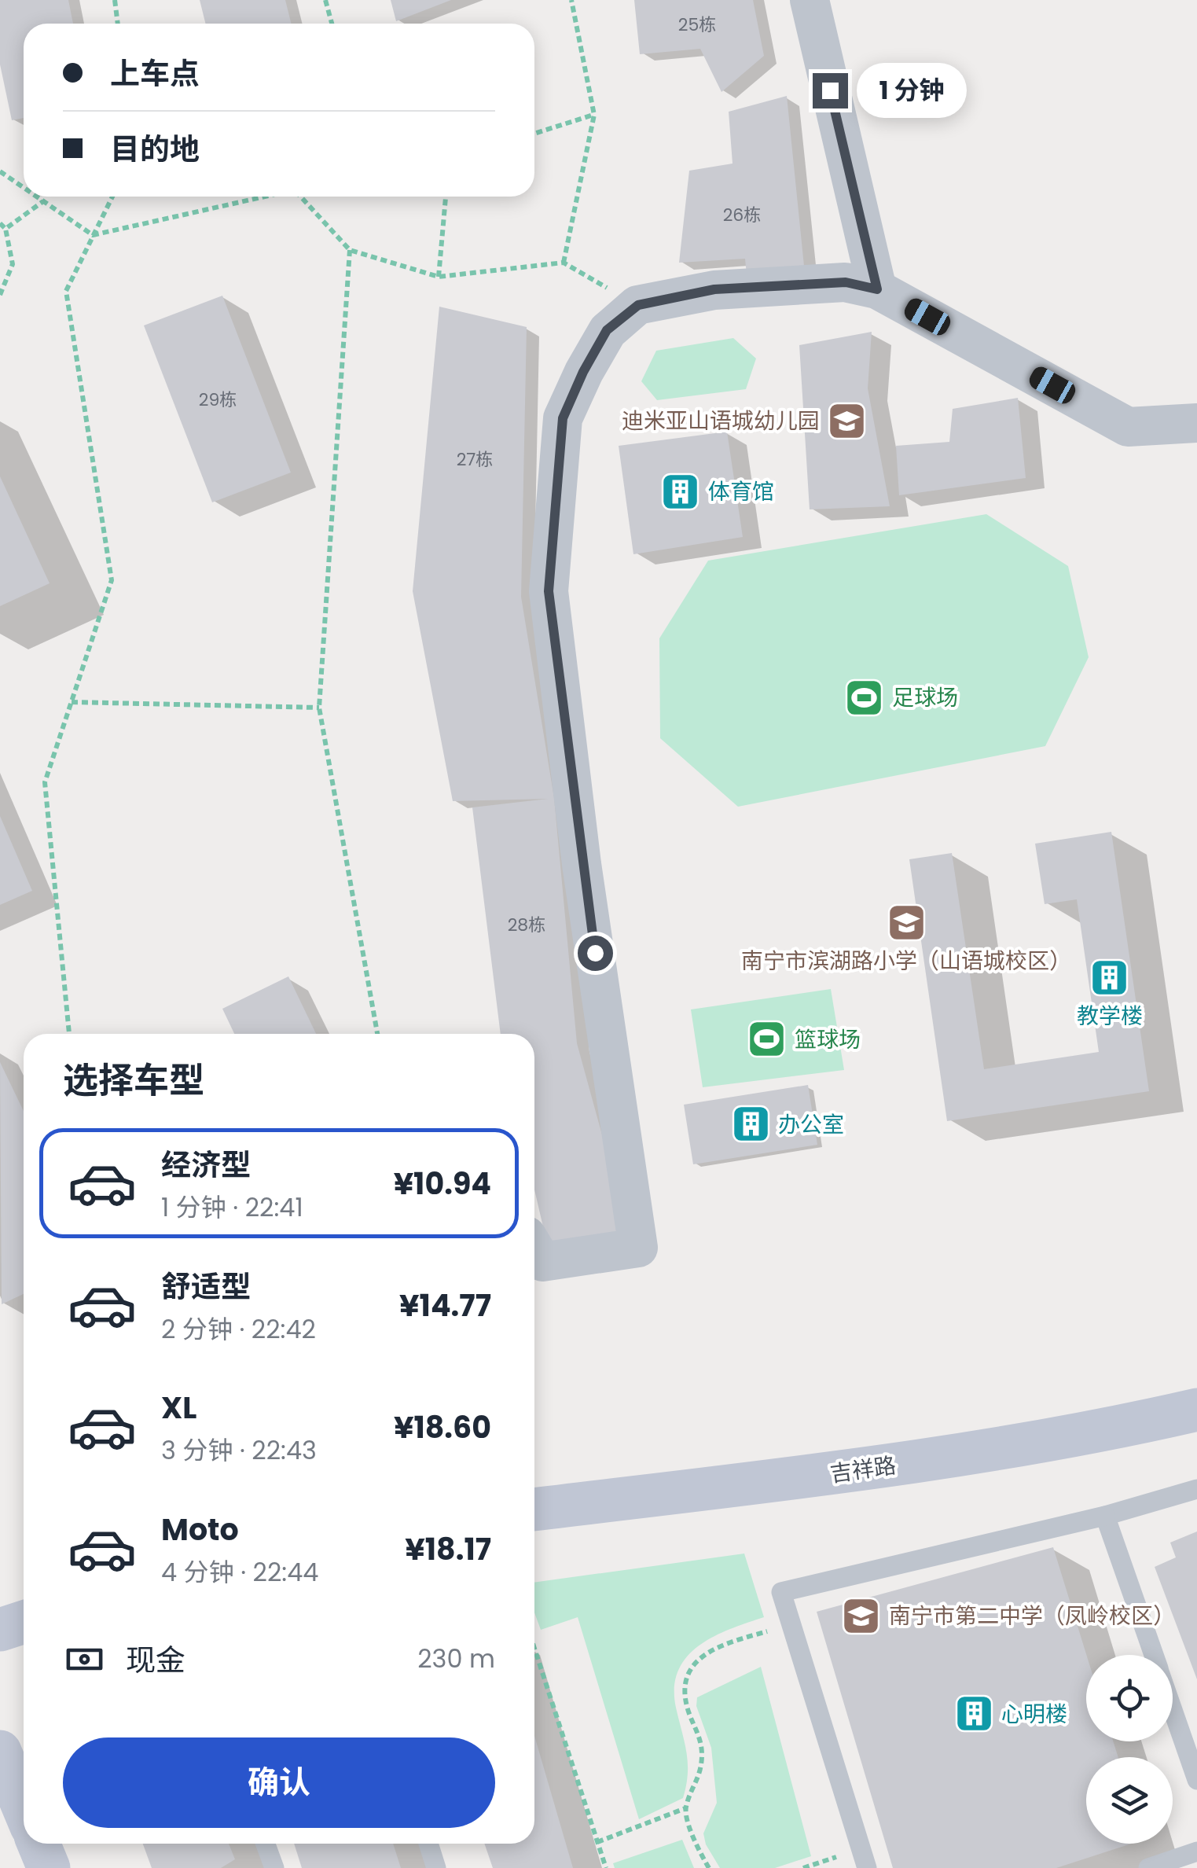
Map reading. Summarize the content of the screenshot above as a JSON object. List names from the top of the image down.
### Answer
{
  "streets": {
    "street": ["吉祥路"]
  },
  "places": {
    "school or university": ["迪米亚山语城幼儿园", "南宁市滨湖路小学（山语城校区）", "南宁市第二中学（凤岭校区）"],
    "building": [
      "体育馆",
      "教学楼",
      "办公室",
      "心明楼"
    ],
    "sports": ["足球场", "篮球场"]
  },
  "house_numbers": [
    "25栋",
    "26栋",
    "29栋",
    "27栋",
    "28栋"
  ],
  "page": {
    "banner": ["上车点", "目的地"],
    "bubble": "1 分钟",
    "heading": "选择车型",
    "list": [
      {
        "name": "经济型",
        "note": "1 分钟 · 22:41",
        "value": "¥10.94"
      },
      {
        "name": "舒适型",
        "note": "2 分钟 · 22:42",
        "value": "¥14.77"
      },
      {
        "name": "XL",
        "note": "3 分钟 · 22:43",
        "value": "¥18.60"
      },
      {
        "name": "Moto",
        "note": "4 分钟 · 22:44",
        "value": "¥18.17"
      }
    ],
    "pay": ["现金", "230 m"],
    "buttons": "确认"
  }
}
